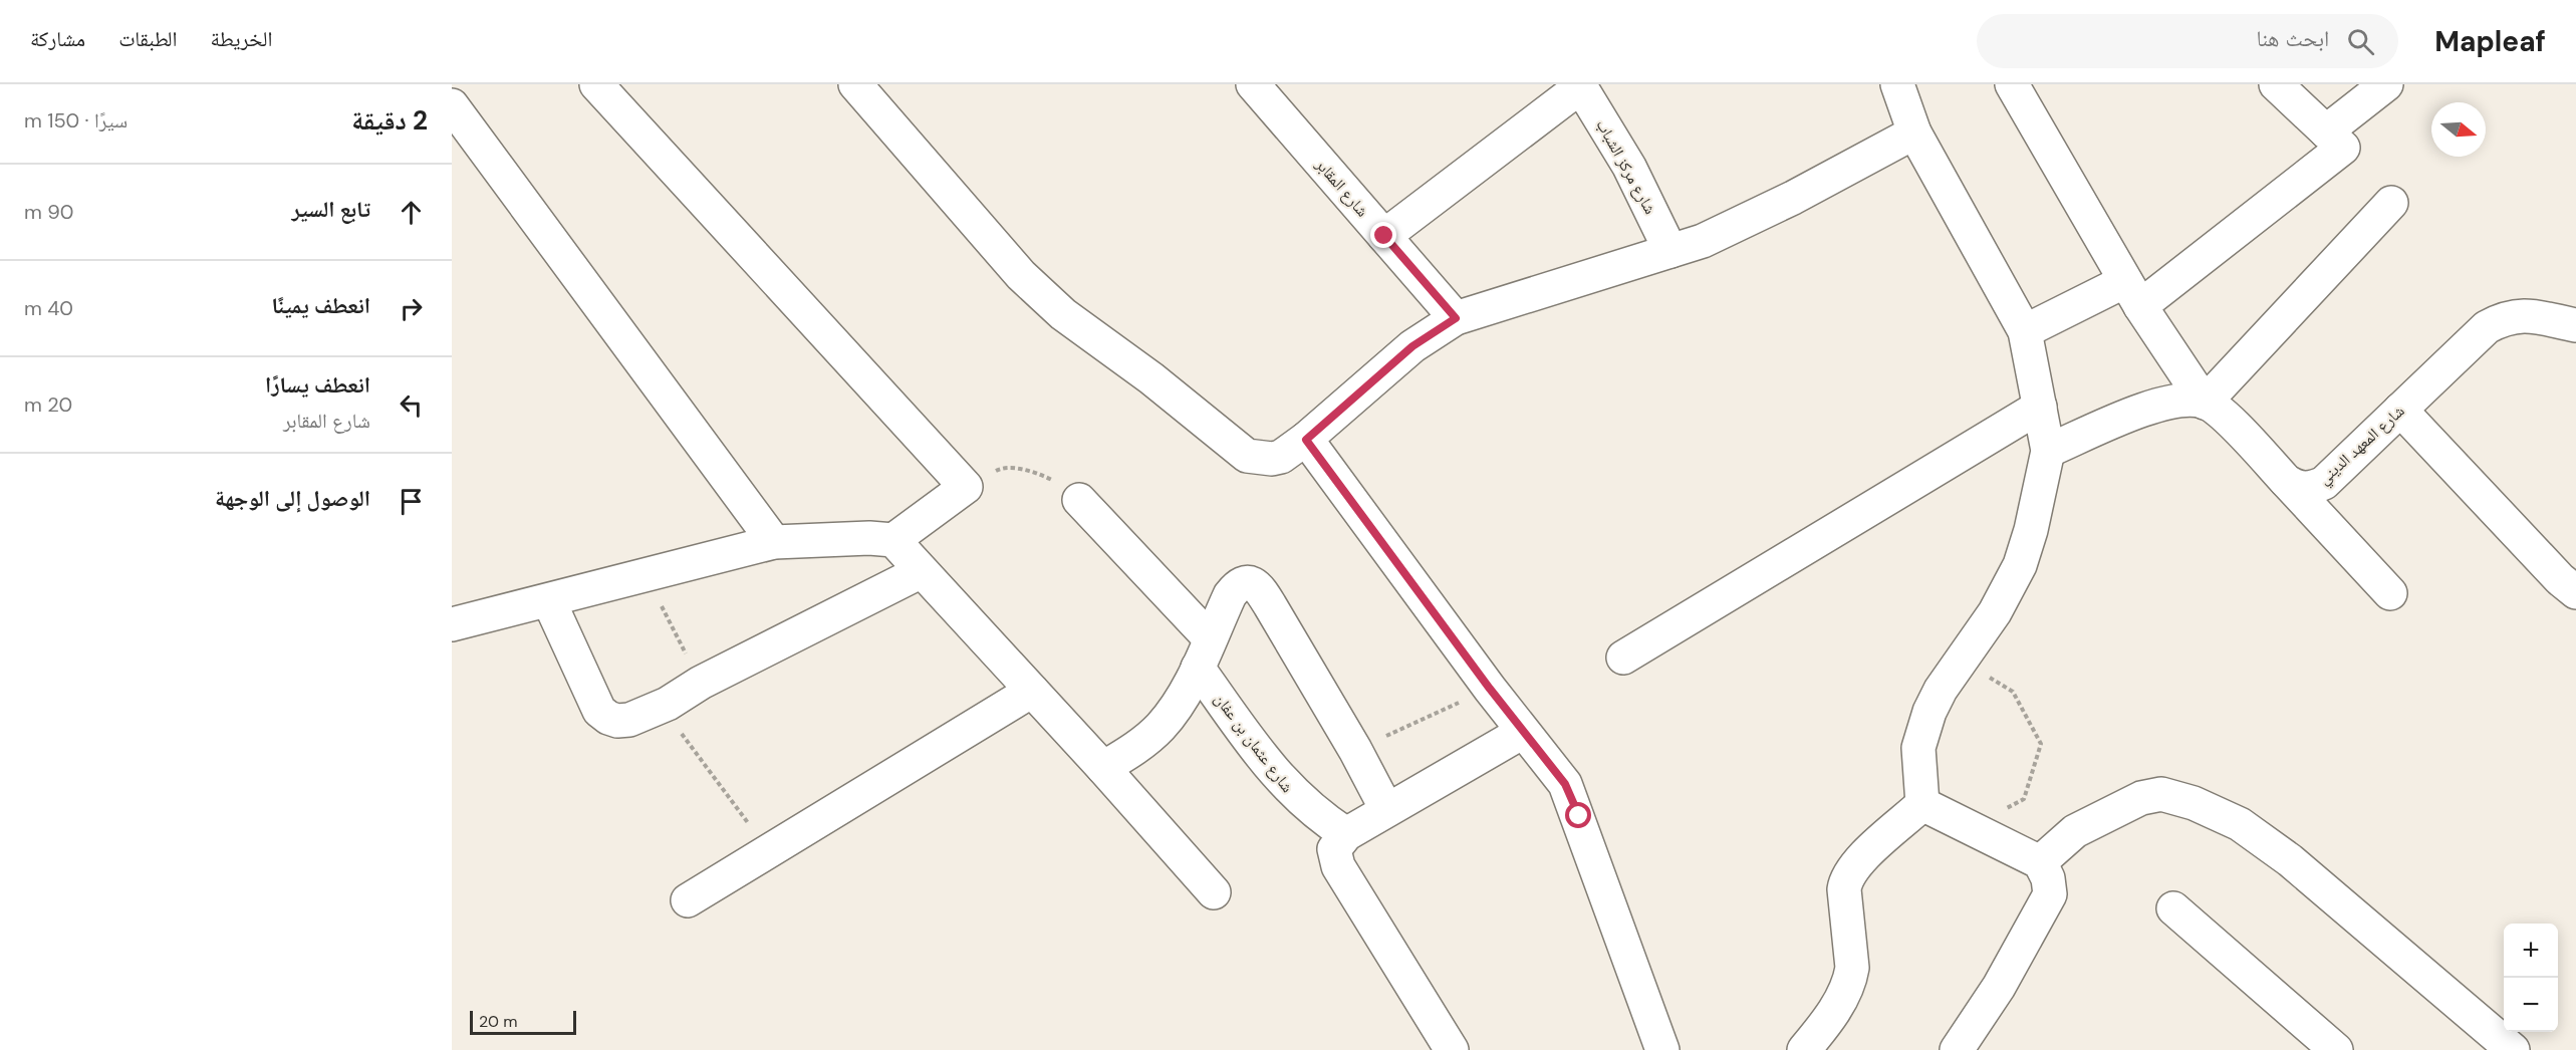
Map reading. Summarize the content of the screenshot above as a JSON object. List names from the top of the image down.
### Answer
{
  "streets": {
    "street": [
      "شارع مركز الشباب",
      "شارع المقابر",
      "شارع المعهد الديني",
      "شارع عثمان بن عفان"
    ]
  },
  "scale_bar": "20 m",
  "north": "right",
  "page": {
    "header": "Mapleaf",
    "search": "ابحث هنا",
    "nav": ["الخريطة", "الطبقات", "مشاركة"],
    "heading": ["2 دقيقة", "سيرًا · 150 m"],
    "list": [
      ["تابع السير", "90 m"],
      ["انعطف يمينًا", "40 m"],
      ["انعطف يسارًا", "شارع المقابر", "20 m"],
      "الوصول إلى الوجهة"
    ],
    "map_buttons": ["+", "−"],
    "scale": "20 m"
  }
}
